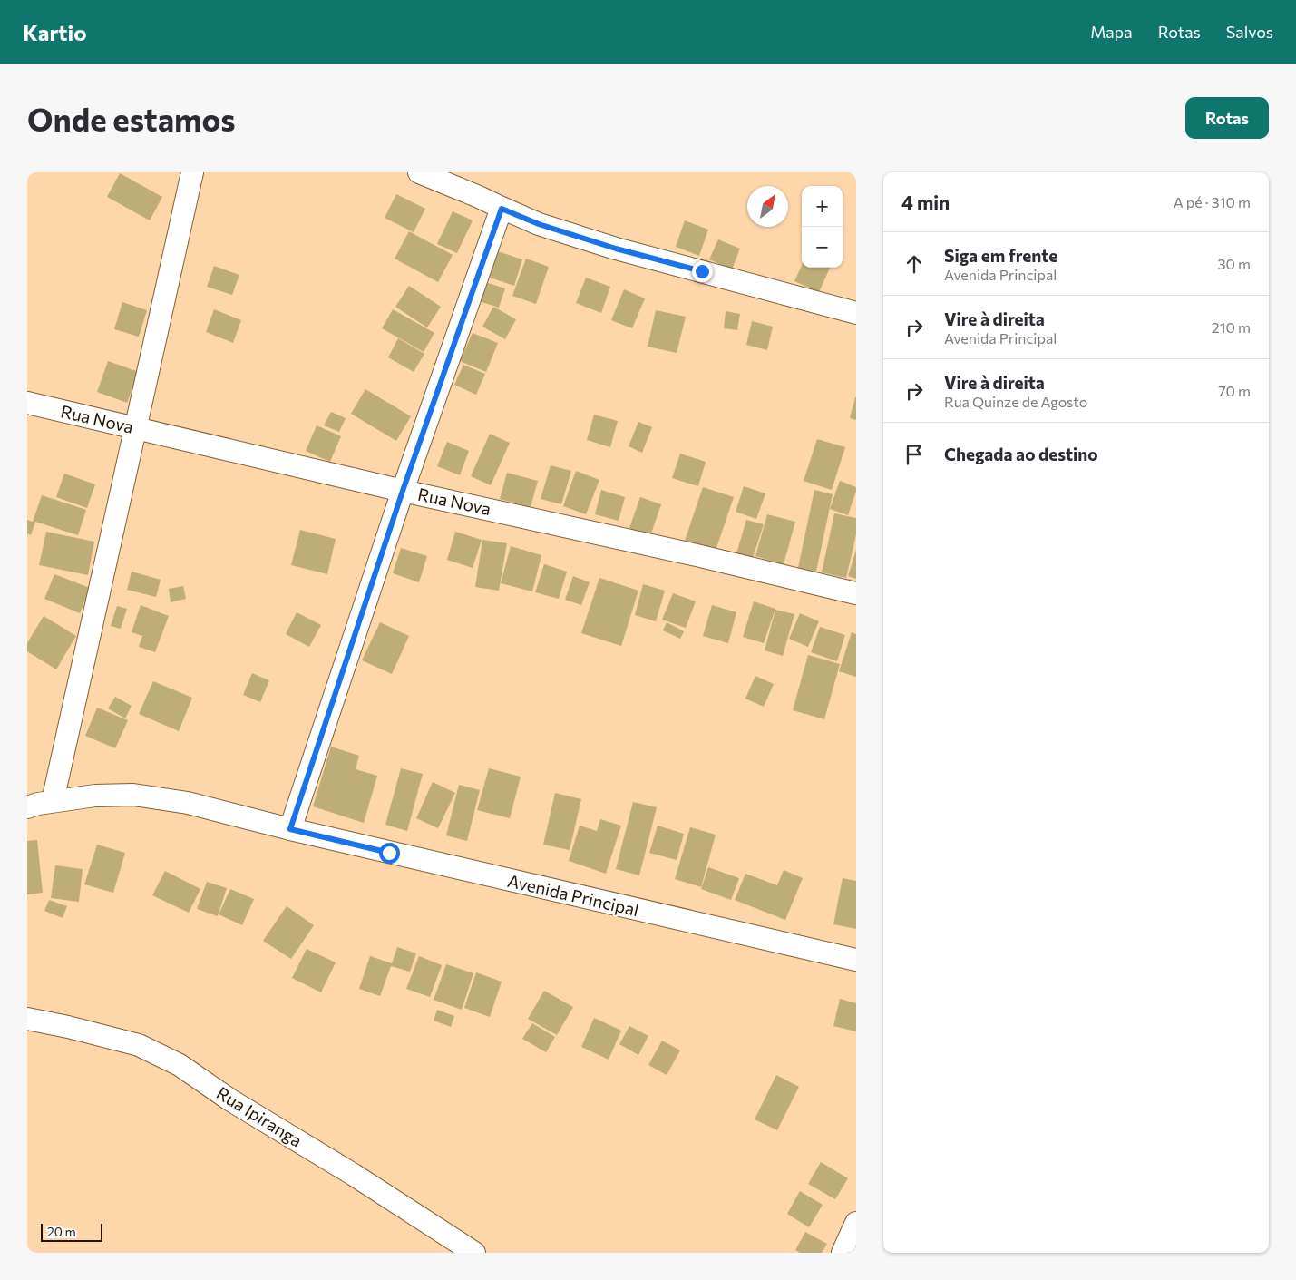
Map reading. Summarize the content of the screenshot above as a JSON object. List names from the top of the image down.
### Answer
{
  "streets": {
    "street": ["Rua Nova", "Avenida Principal", "Rua Ipiranga"]
  },
  "scale_bar": "20 m",
  "north": "top right",
  "page": {
    "header": "Kartio",
    "nav": ["Mapa", "Rotas", "Salvos"],
    "buttons": "Rotas",
    "title": "Onde estamos",
    "heading": ["4 min", "A pé · 310 m"],
    "map_buttons": ["+", "−"],
    "list": [
      ["Siga em frente", "Avenida Principal", "30 m"],
      ["Vire à direita", "Avenida Principal", "210 m"],
      ["Vire à direita", "Rua Quinze de Agosto", "70 m"],
      "Chegada ao destino"
    ],
    "scale": "20 m"
  }
}
